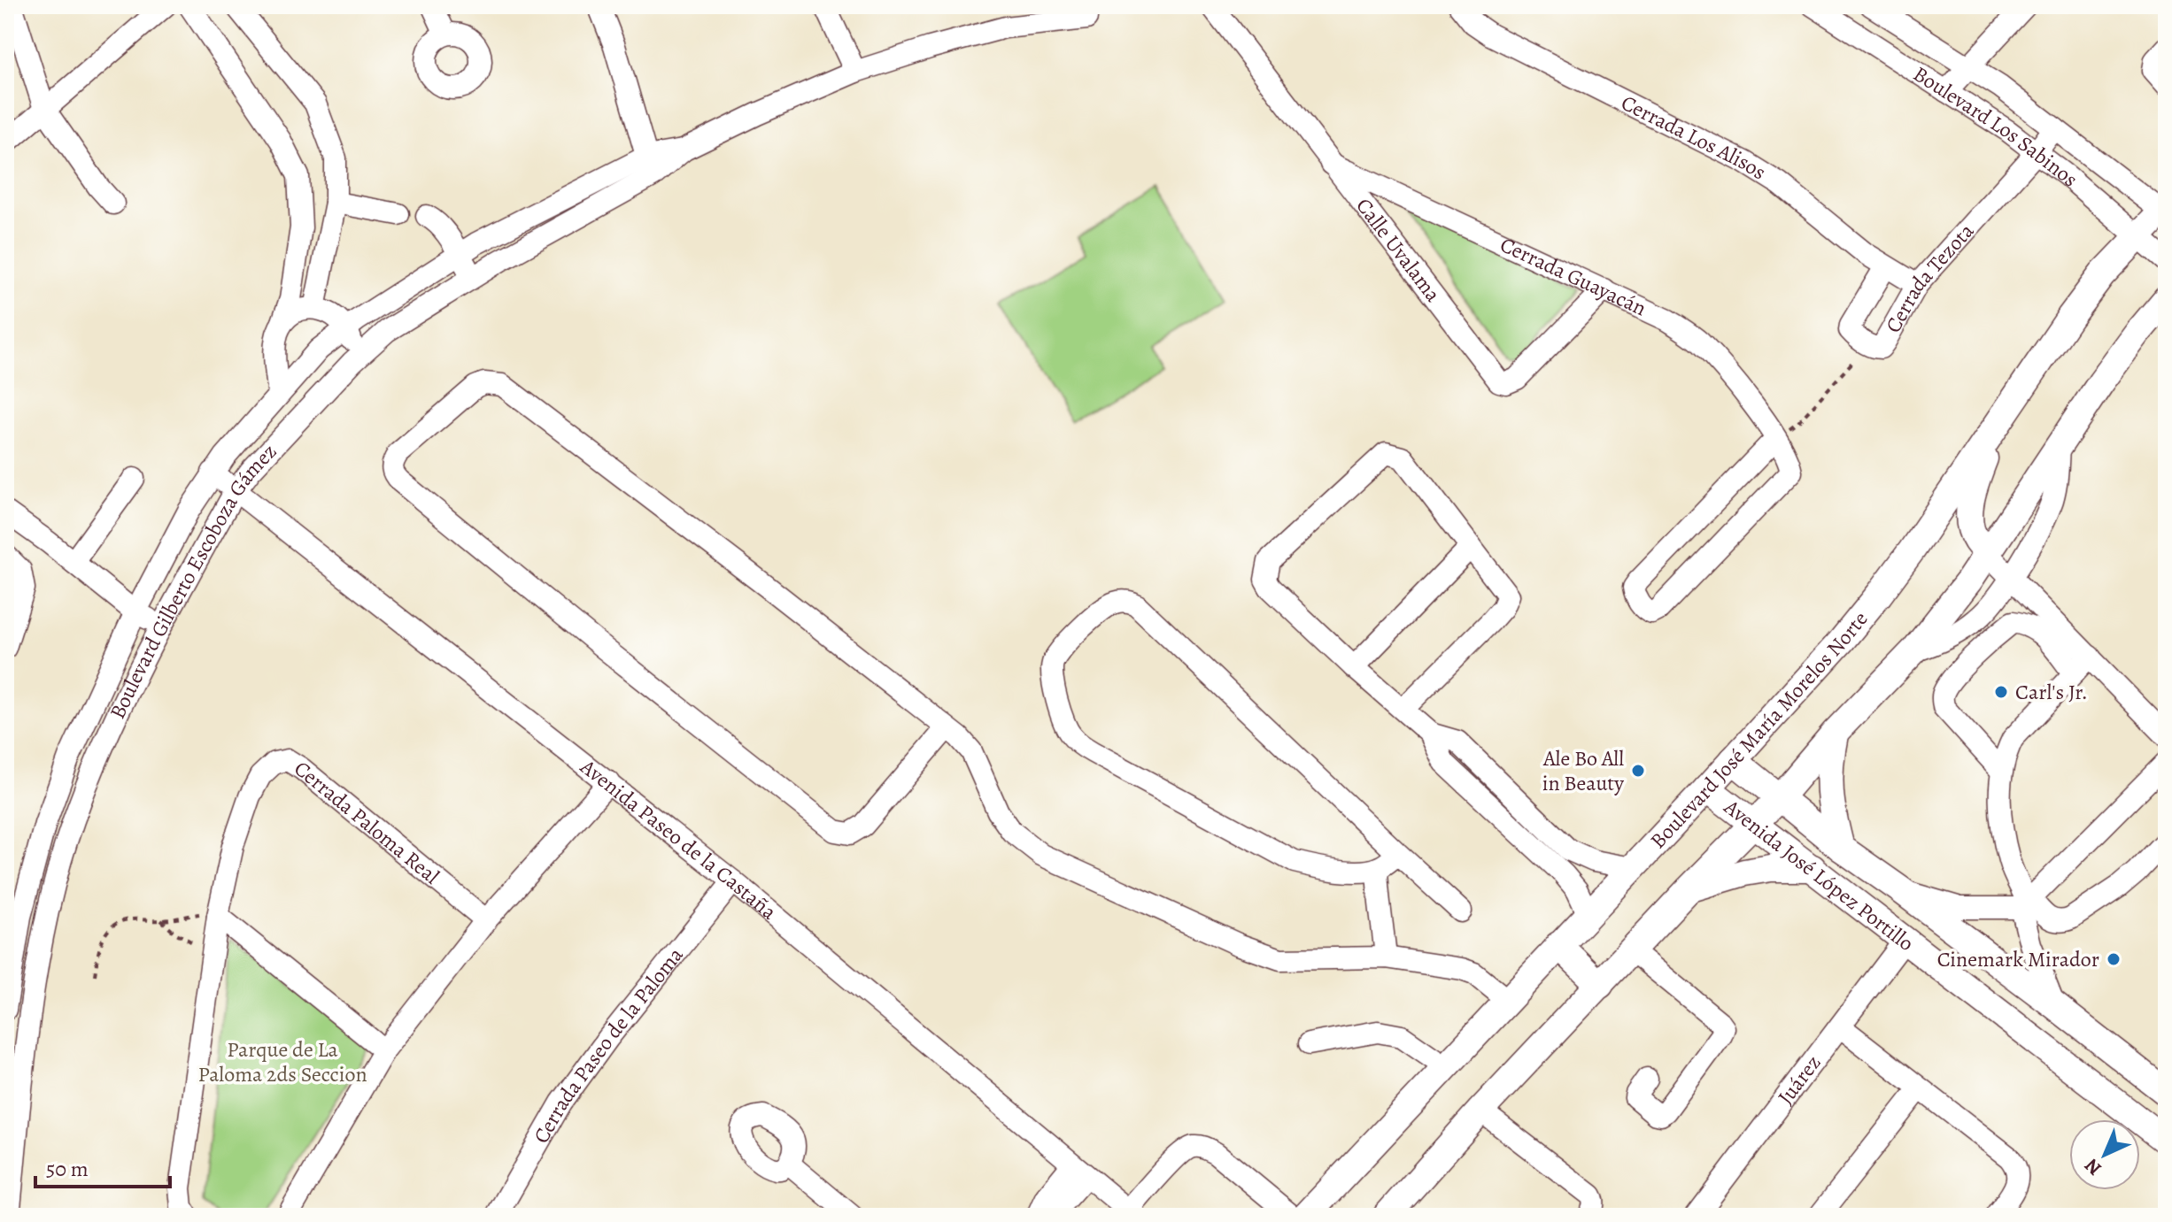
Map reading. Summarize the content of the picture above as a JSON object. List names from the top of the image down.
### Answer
{
  "streets": {
    "main road": ["Boulevard José María Morelos Norte", "Avenida José López Portillo"],
    "street": [
      "Boulevard Los Sabinos",
      "Cerrada Los Alisos",
      "Calle Uvalama",
      "Cerrada Guayacán",
      "Cerrada Tezota",
      "Boulevard Gilberto Escoboza Gámez",
      "Cerrada Paloma Real",
      "Avenida Paseo de la Castaña",
      "Cerrada Paseo de la Paloma",
      "Juárez"
    ]
  },
  "crossings": [
    ["Boulevard Los Sabinos", "Cerrada Tezota"],
    ["Boulevard Los Sabinos", "Boulevard José María Morelos Norte"],
    ["Cerrada Los Alisos", "Cerrada Tezota"],
    ["Calle Uvalama", "Cerrada Guayacán"],
    ["Boulevard Gilberto Escoboza Gámez", "Avenida Paseo de la Castaña"],
    ["Boulevard José María Morelos Norte", "Avenida José López Portillo"],
    ["Avenida Paseo de la Castaña", "Cerrada Paseo de la Paloma"],
    ["Avenida José López Portillo", "Juárez"]
  ],
  "parks": ["Parque de La Paloma 2ds Seccion"],
  "places": ["Carl's Jr.", "Ale Bo All in Beauty", "Cinemark Mirador"],
  "scale_bar": "50 m",
  "north": "bottom left"
}
